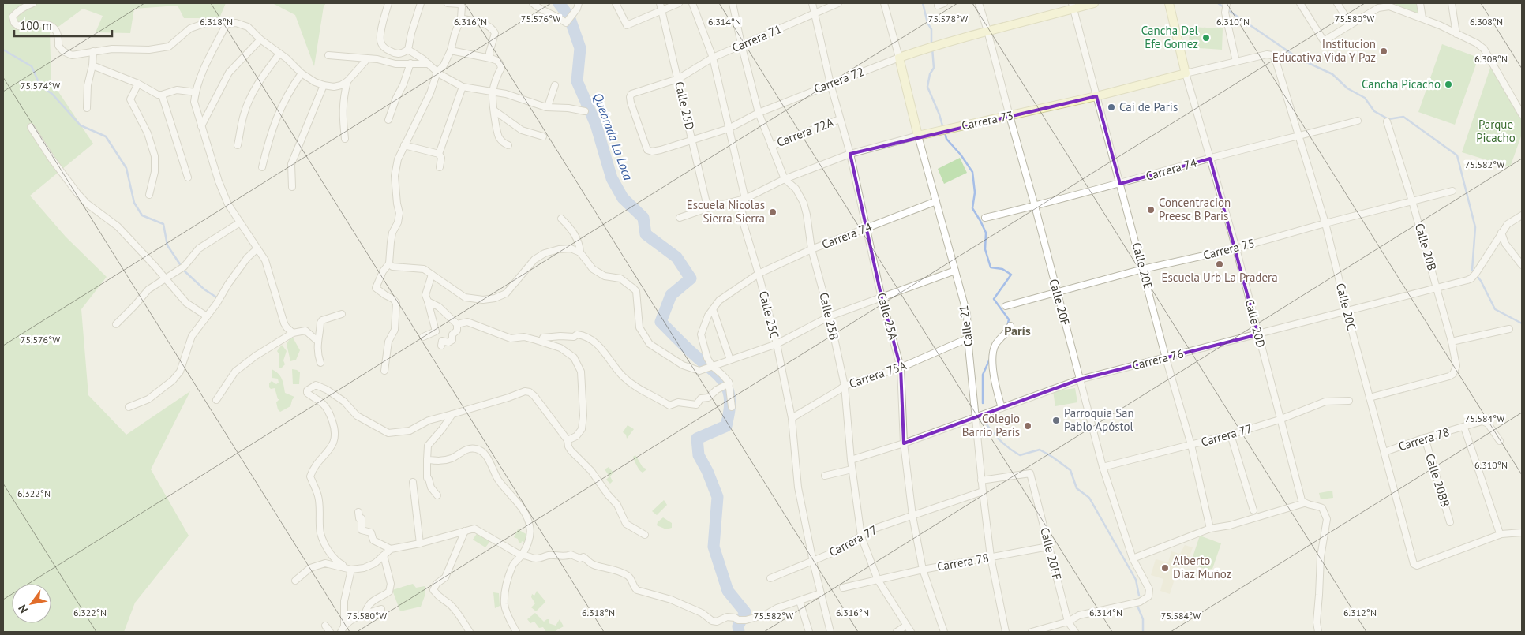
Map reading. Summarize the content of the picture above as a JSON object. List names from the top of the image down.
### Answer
{
  "streets": {
    "street": [
      "Carrera 71",
      "Carrera 72",
      "Calle 25D",
      "Carrera 73",
      "Carrera 72A",
      "Carrera 74",
      "Calle 20B",
      "Carrera 75",
      "Calle 20E",
      "Calle 20F",
      "Calle 20C",
      "Calle 25C",
      "Calle 25B",
      "Calle 25A",
      "Calle 20D",
      "Calle 21",
      "Carrera 76",
      "Carrera 75A",
      "Carrera 77",
      "Carrera 78",
      "Calle 20BB",
      "Calle 20FF"
    ]
  },
  "crossings": [
    ["Carrera 71", "Carrera 72"],
    ["Carrera 71", "Calle 25D"],
    ["Carrera 71", "Calle 25C"],
    ["Carrera 71", "Calle 25B"],
    ["Carrera 71", "Calle 25A"],
    ["Carrera 72", "Calle 25D"],
    ["Carrera 72", "Calle 20E"],
    ["Carrera 72", "Calle 20F"],
    ["Carrera 72", "Calle 25C"],
    ["Carrera 72", "Calle 25B"],
    ["Carrera 72", "Calle 25A"],
    ["Carrera 72", "Calle 21"],
    ["Calle 25D", "Carrera 73"],
    ["Carrera 73", "Calle 20E"],
    ["Carrera 73", "Calle 20F"],
    ["Carrera 73", "Calle 20C"],
    ["Carrera 73", "Calle 25C"],
    ["Carrera 73", "Calle 25B"],
    ["Carrera 73", "Calle 25A"],
    ["Carrera 73", "Calle 20D"],
    ["Carrera 73", "Calle 21"],
    ["Carrera 72A", "Calle 25B"],
    ["Carrera 72A", "Calle 25A"],
    ["Carrera 74", "Calle 20E"],
    ["Carrera 74", "Calle 20F"],
    ["Carrera 74", "Calle 20C"],
    ["Carrera 74", "Calle 25C"],
    ["Carrera 74", "Calle 25B"],
    ["Carrera 74", "Calle 25A"],
    ["Carrera 74", "Calle 20D"],
    ["Carrera 74", "Calle 21"],
    ["Calle 20B", "Carrera 75"],
    ["Calle 20B", "Calle 20C"],
    ["Calle 20B", "Carrera 76"],
    ["Carrera 75", "Calle 20E"],
    ["Carrera 75", "Calle 20F"],
    ["Carrera 75", "Calle 20C"],
    ["Carrera 75", "Calle 20D"],
    ["Calle 20E", "Carrera 76"],
    ["Calle 20E", "Carrera 77"],
    ["Calle 20F", "Carrera 76"],
    ["Calle 20F", "Carrera 77"],
    ["Calle 20F", "Calle 20FF"],
    ["Calle 20C", "Carrera 76"],
    ["Calle 20C", "Carrera 78"],
    ["Calle 25C", "Carrera 75A"],
    ["Calle 25C", "Carrera 77"],
    ["Calle 25B", "Carrera 76"],
    ["Calle 25B", "Carrera 75A"],
    ["Calle 25B", "Carrera 77"],
    ["Calle 25B", "Carrera 78"],
    ["Calle 25A", "Carrera 76"],
    ["Calle 25A", "Carrera 75A"],
    ["Calle 25A", "Carrera 77"],
    ["Calle 25A", "Carrera 78"],
    ["Calle 20D", "Carrera 76"],
    ["Calle 20D", "Carrera 77"],
    ["Calle 21", "Carrera 76"],
    ["Calle 21", "Carrera 75A"],
    ["Calle 21", "Carrera 77"],
    ["Calle 21", "Carrera 78"],
    ["Calle 21", "Calle 20FF"],
    ["Carrera 78", "Calle 20BB"],
    ["Carrera 78", "Calle 20FF"]
  ],
  "districts": ["París"],
  "water": ["Quebrada La Loca"],
  "parks": ["Parque Picacho"],
  "places": [
    "Cancha Del Efe Gomez",
    "Institucion Educativa Vida Y Paz",
    "Cancha Picacho",
    "Cai de Paris",
    "Concentracion Preesc B Paris",
    "Escuela Nicolas Sierra Sierra",
    "Escuela Urb La Pradera",
    "Parroquia San Pablo Apóstol",
    "Colegio Barrio Paris",
    "Alberto Diaz Muñoz"
  ],
  "scale_bar": "100 m",
  "north": "bottom left",
  "coordinates": [
    "75.580°W",
    "75.576°W",
    "75.578°W",
    "6.308°N",
    "6.318°N",
    "6.316°N",
    "6.314°N",
    "6.310°N",
    "75.574°W",
    "75.582°W",
    "75.584°W",
    "6.322°N",
    "6.312°N"
  ]
}
